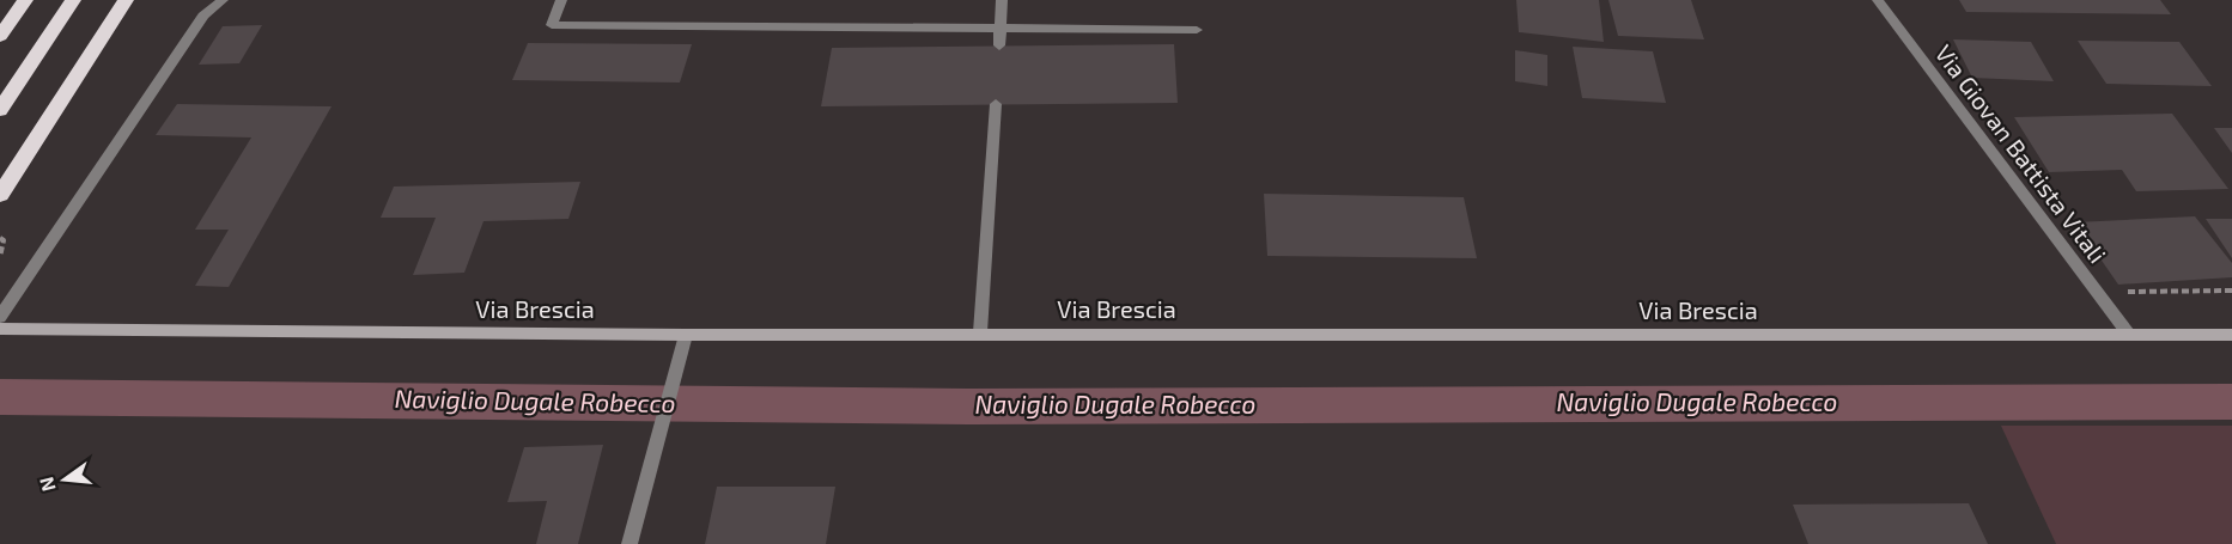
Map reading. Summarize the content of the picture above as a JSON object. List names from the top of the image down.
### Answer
{
  "streets": {
    "main road": ["Via Brescia"],
    "street": ["Via Giovan Battista Vitali"]
  },
  "crossings": [
    ["Via Giovan Battista Vitali", "Via Brescia"]
  ],
  "water": ["Naviglio Dugale Robecco"],
  "north": "left"
}
